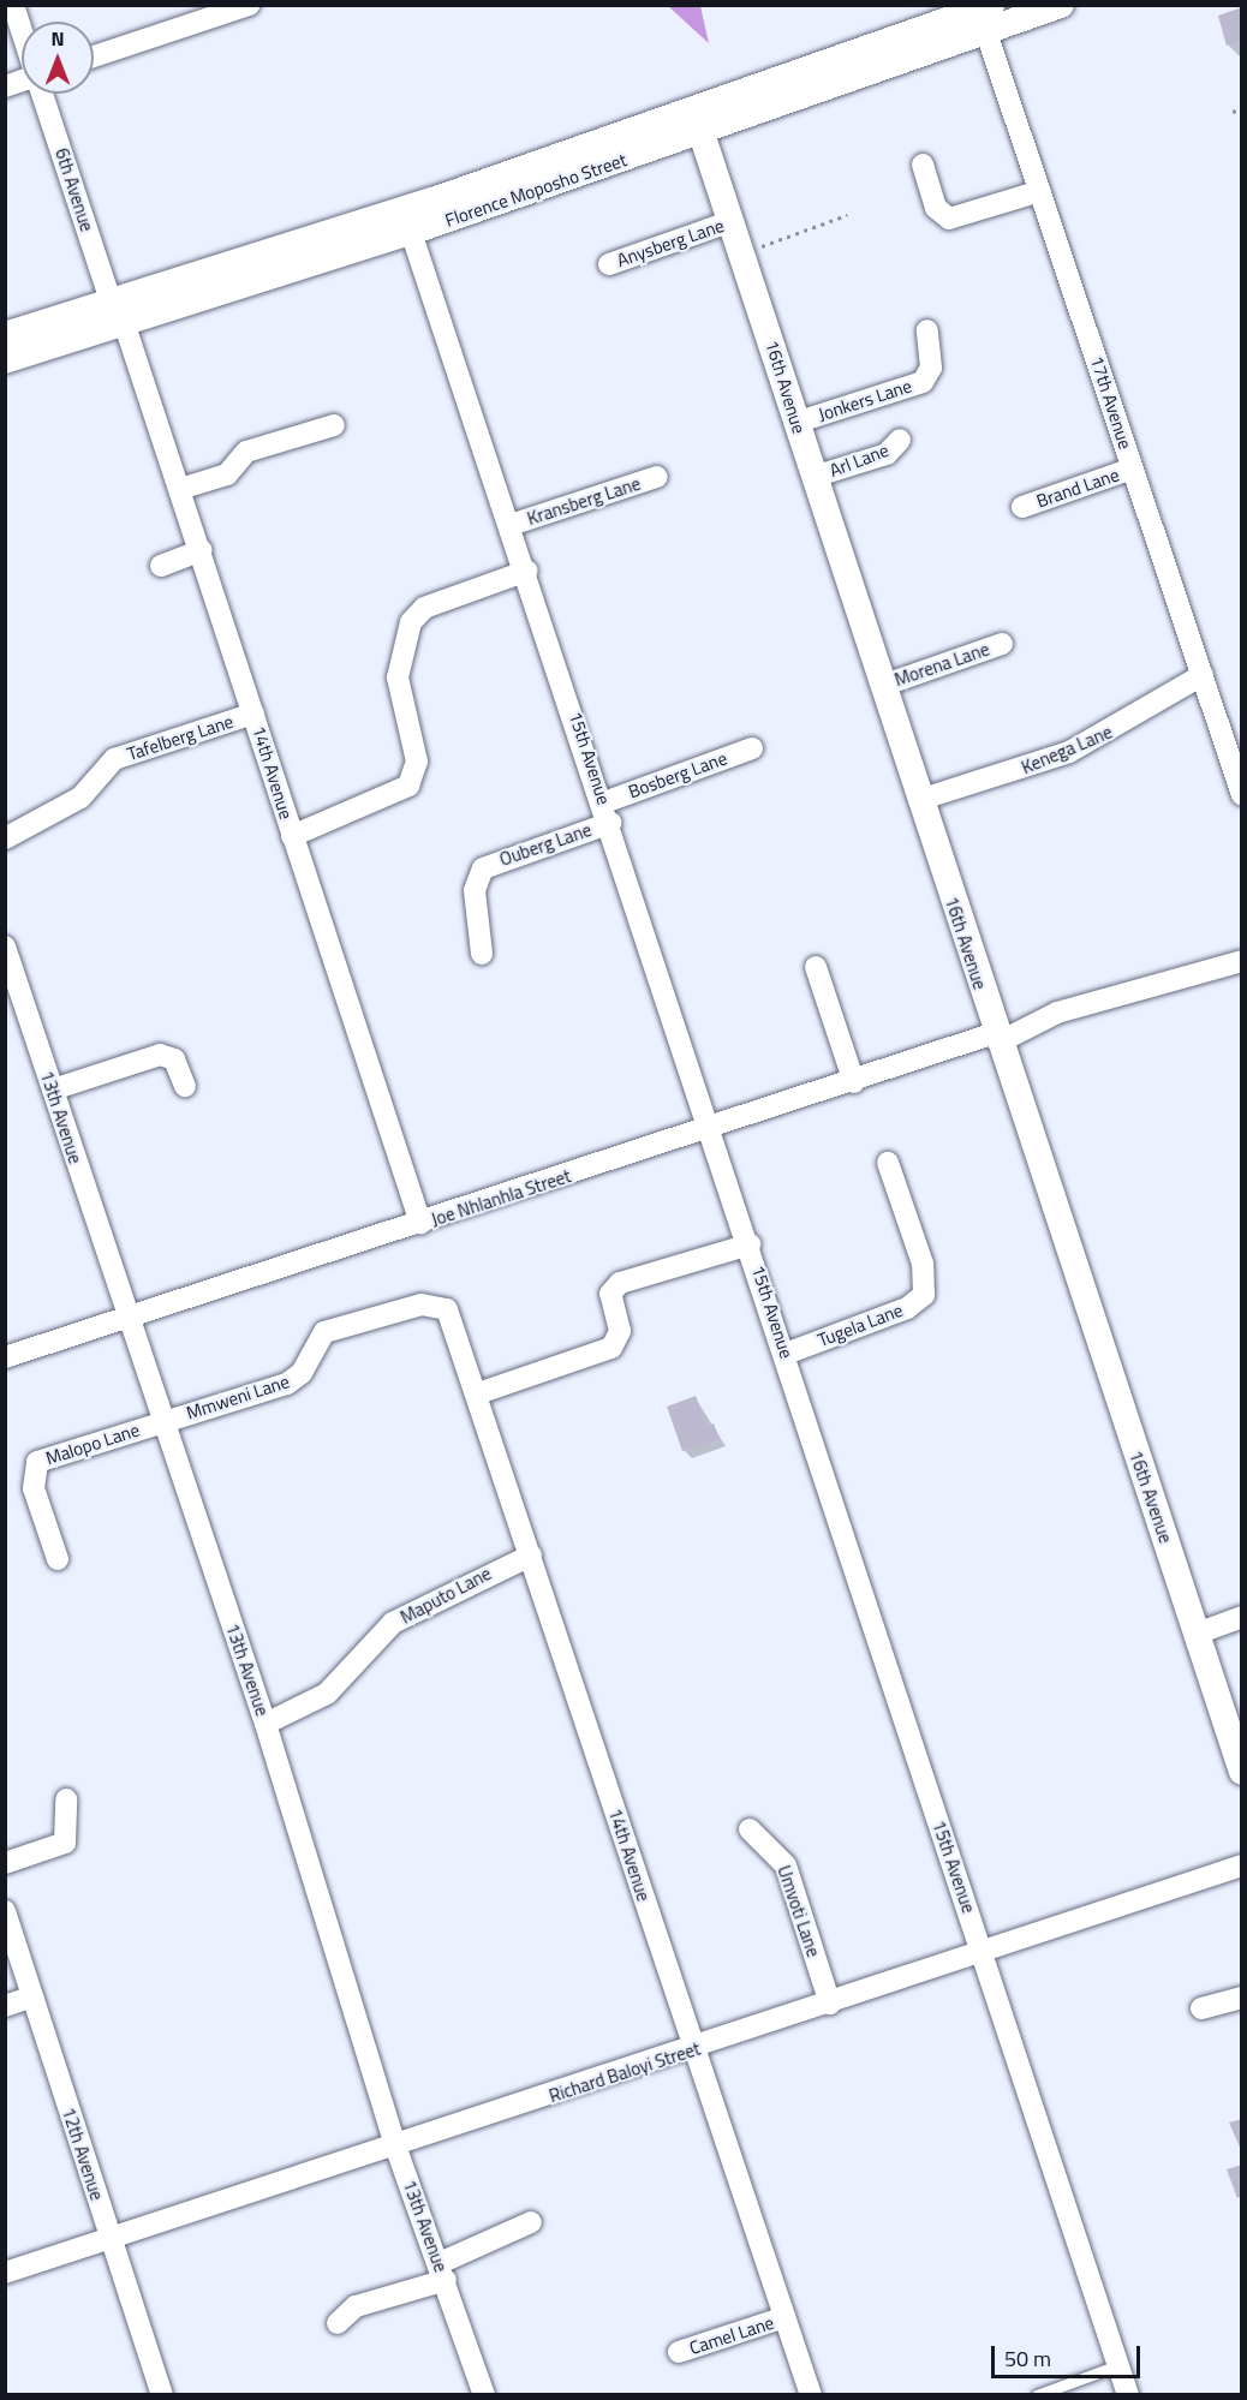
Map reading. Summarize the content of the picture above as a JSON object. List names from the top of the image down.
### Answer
{
  "streets": {
    "street": [
      "6th Avenue",
      "Florence Moposho Street",
      "Anysberg Lane",
      "16th Avenue",
      "Jonkers Lane",
      "17th Avenue",
      "Arl Lane",
      "Brand Lane",
      "Kransberg Lane",
      "Morena Lane",
      "Tafelberg Lane",
      "Kenega Lane",
      "15th Avenue",
      "14th Avenue",
      "Bosberg Lane",
      "Ouberg Lane",
      "13th Avenue",
      "Joe Nhlanhla Street",
      "Tugela Lane",
      "Mmweni Lane",
      "Malopo Lane",
      "Maputo Lane",
      "Umvoti Lane",
      "Richard Baloyi Street",
      "12th Avenue",
      "Camel Lane"
    ]
  },
  "crossings": [
    ["6th Avenue", "Florence Moposho Street"],
    ["6th Avenue", "14th Avenue"],
    ["Florence Moposho Street", "16th Avenue"],
    ["Florence Moposho Street", "17th Avenue"],
    ["Florence Moposho Street", "15th Avenue"],
    ["Florence Moposho Street", "14th Avenue"],
    ["Anysberg Lane", "16th Avenue"],
    ["16th Avenue", "Jonkers Lane"],
    ["16th Avenue", "Arl Lane"],
    ["16th Avenue", "Morena Lane"],
    ["16th Avenue", "Kenega Lane"],
    ["16th Avenue", "Joe Nhlanhla Street"],
    ["17th Avenue", "Brand Lane"],
    ["17th Avenue", "Kenega Lane"],
    ["Kransberg Lane", "15th Avenue"],
    ["Tafelberg Lane", "14th Avenue"],
    ["15th Avenue", "Bosberg Lane"],
    ["15th Avenue", "Ouberg Lane"],
    ["15th Avenue", "Joe Nhlanhla Street"],
    ["15th Avenue", "Tugela Lane"],
    ["15th Avenue", "Richard Baloyi Street"],
    ["14th Avenue", "Joe Nhlanhla Street"],
    ["14th Avenue", "Mmweni Lane"],
    ["14th Avenue", "Maputo Lane"],
    ["14th Avenue", "Richard Baloyi Street"],
    ["14th Avenue", "Camel Lane"],
    ["Bosberg Lane", "Ouberg Lane"],
    ["13th Avenue", "Joe Nhlanhla Street"],
    ["13th Avenue", "Mmweni Lane"],
    ["13th Avenue", "Malopo Lane"],
    ["13th Avenue", "Maputo Lane"],
    ["13th Avenue", "Richard Baloyi Street"],
    ["Mmweni Lane", "Malopo Lane"],
    ["Umvoti Lane", "Richard Baloyi Street"],
    ["Richard Baloyi Street", "12th Avenue"]
  ],
  "scale_bar": "50 m",
  "north": "top"
}
